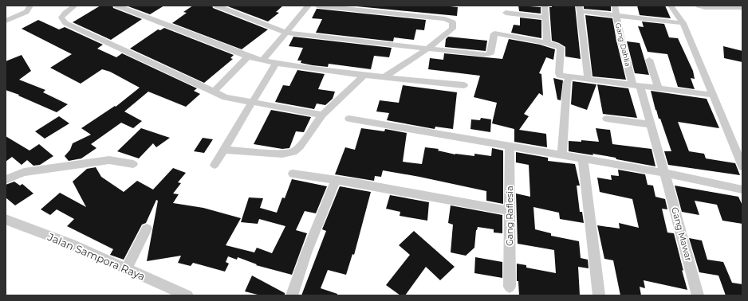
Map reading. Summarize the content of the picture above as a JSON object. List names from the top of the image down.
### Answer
{
  "streets": {
    "street": [
      "Gang Dahlia",
      "Gang Raflesia",
      "Gang Mawar",
      "Jalan Sampora Raya"
    ]
  },
  "crossings": [
    ["Gang Dahlia", "Gang Mawar"]
  ]
}
